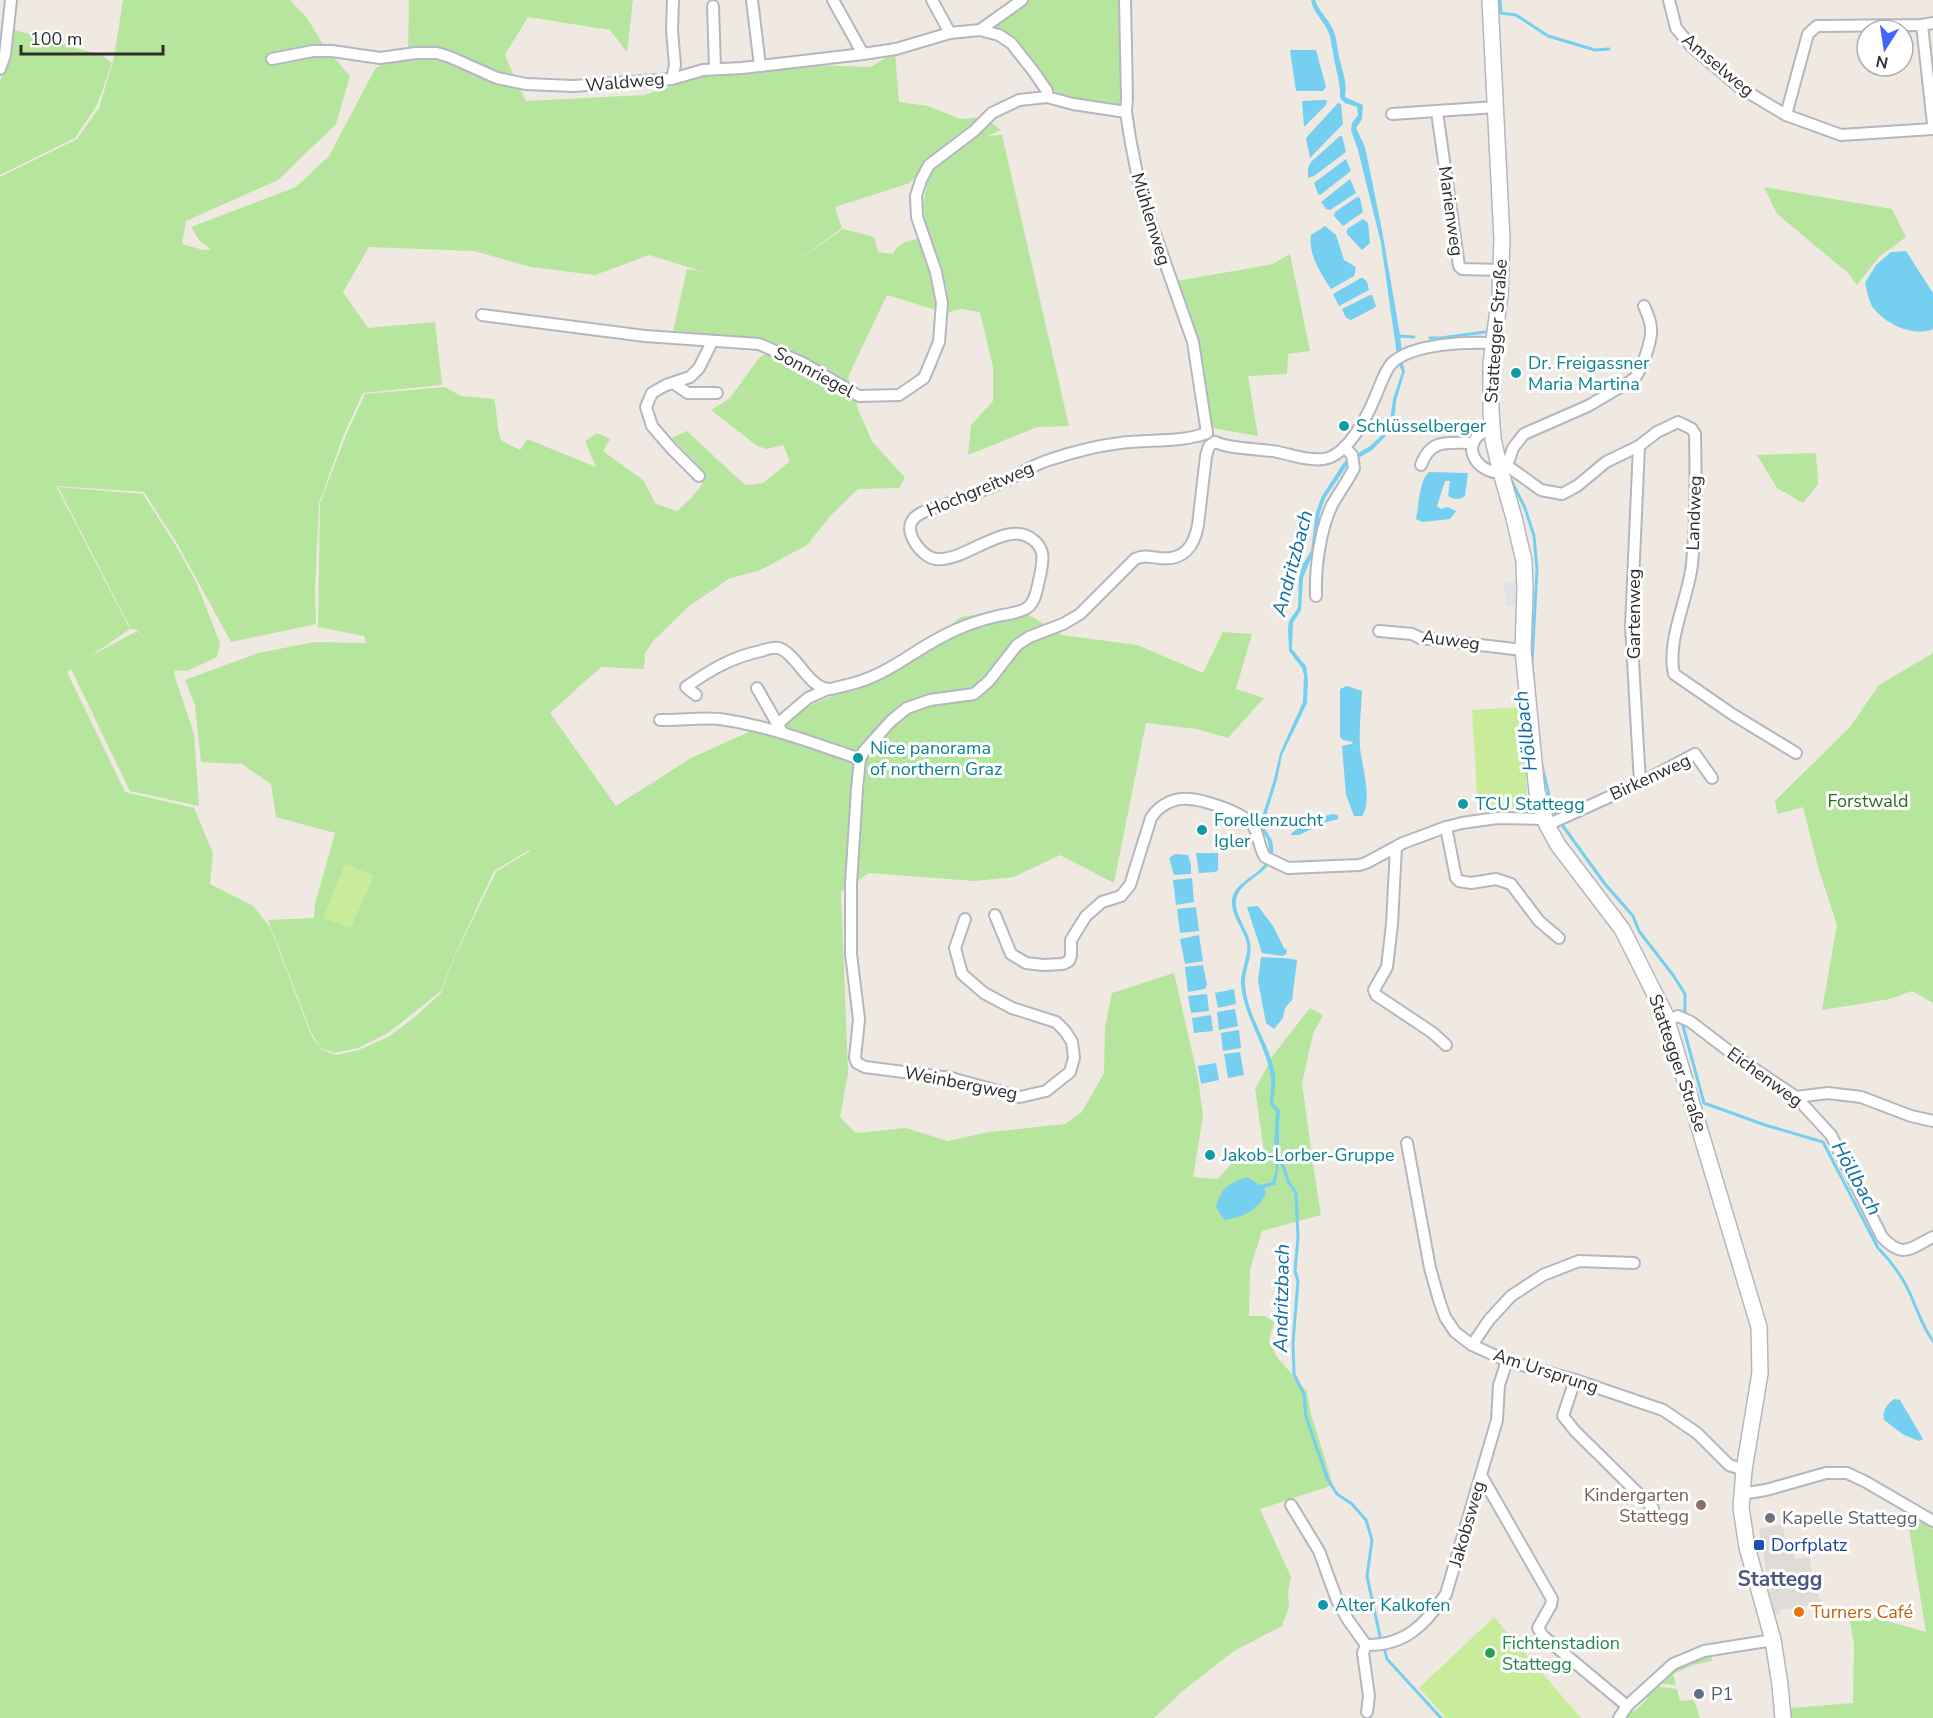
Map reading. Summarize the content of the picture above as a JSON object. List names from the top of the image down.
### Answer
{
  "streets": {
    "main road": ["Stattegger Straße"],
    "street": [
      "Amselweg",
      "Waldweg",
      "Marienweg",
      "Mühlenweg",
      "Sonnriegel",
      "Hochgreitweg",
      "Landweg",
      "Gartenweg",
      "Auweg",
      "Birkenweg",
      "Eichenweg",
      "Weinbergweg",
      "Am Ursprung",
      "Jakobsweg"
    ]
  },
  "crossings": [
    ["Waldweg", "Sonnriegel"],
    ["Marienweg", "Stattegger Straße"],
    ["Mühlenweg", "Hochgreitweg"],
    ["Stattegger Straße", "Landweg"],
    ["Stattegger Straße", "Auweg"],
    ["Stattegger Straße", "Birkenweg"],
    ["Stattegger Straße", "Eichenweg"],
    ["Stattegger Straße", "Am Ursprung"],
    ["Landweg", "Gartenweg"],
    ["Gartenweg", "Birkenweg"],
    ["Am Ursprung", "Jakobsweg"]
  ],
  "districts": ["Stattegg"],
  "water": ["Andritzbach", "Höllbach"],
  "parks": ["Forstwald"],
  "places": {
    "other": [
      "Dr. Freigassner Maria Martina",
      "Schlüsselberger",
      "Nice panorama of northern Graz",
      "TCU Stattegg",
      "Forellenzucht Igler",
      "Jakob-Lorber-Gruppe",
      "Kindergarten Stattegg",
      "Kapelle Stattegg",
      "Alter Kalkofen",
      "Turners Café",
      "Fichtenstadion Stattegg",
      "P1"
    ],
    "transit": ["Dorfplatz"]
  },
  "scale_bar": "100 m",
  "north": "bottom"
}
